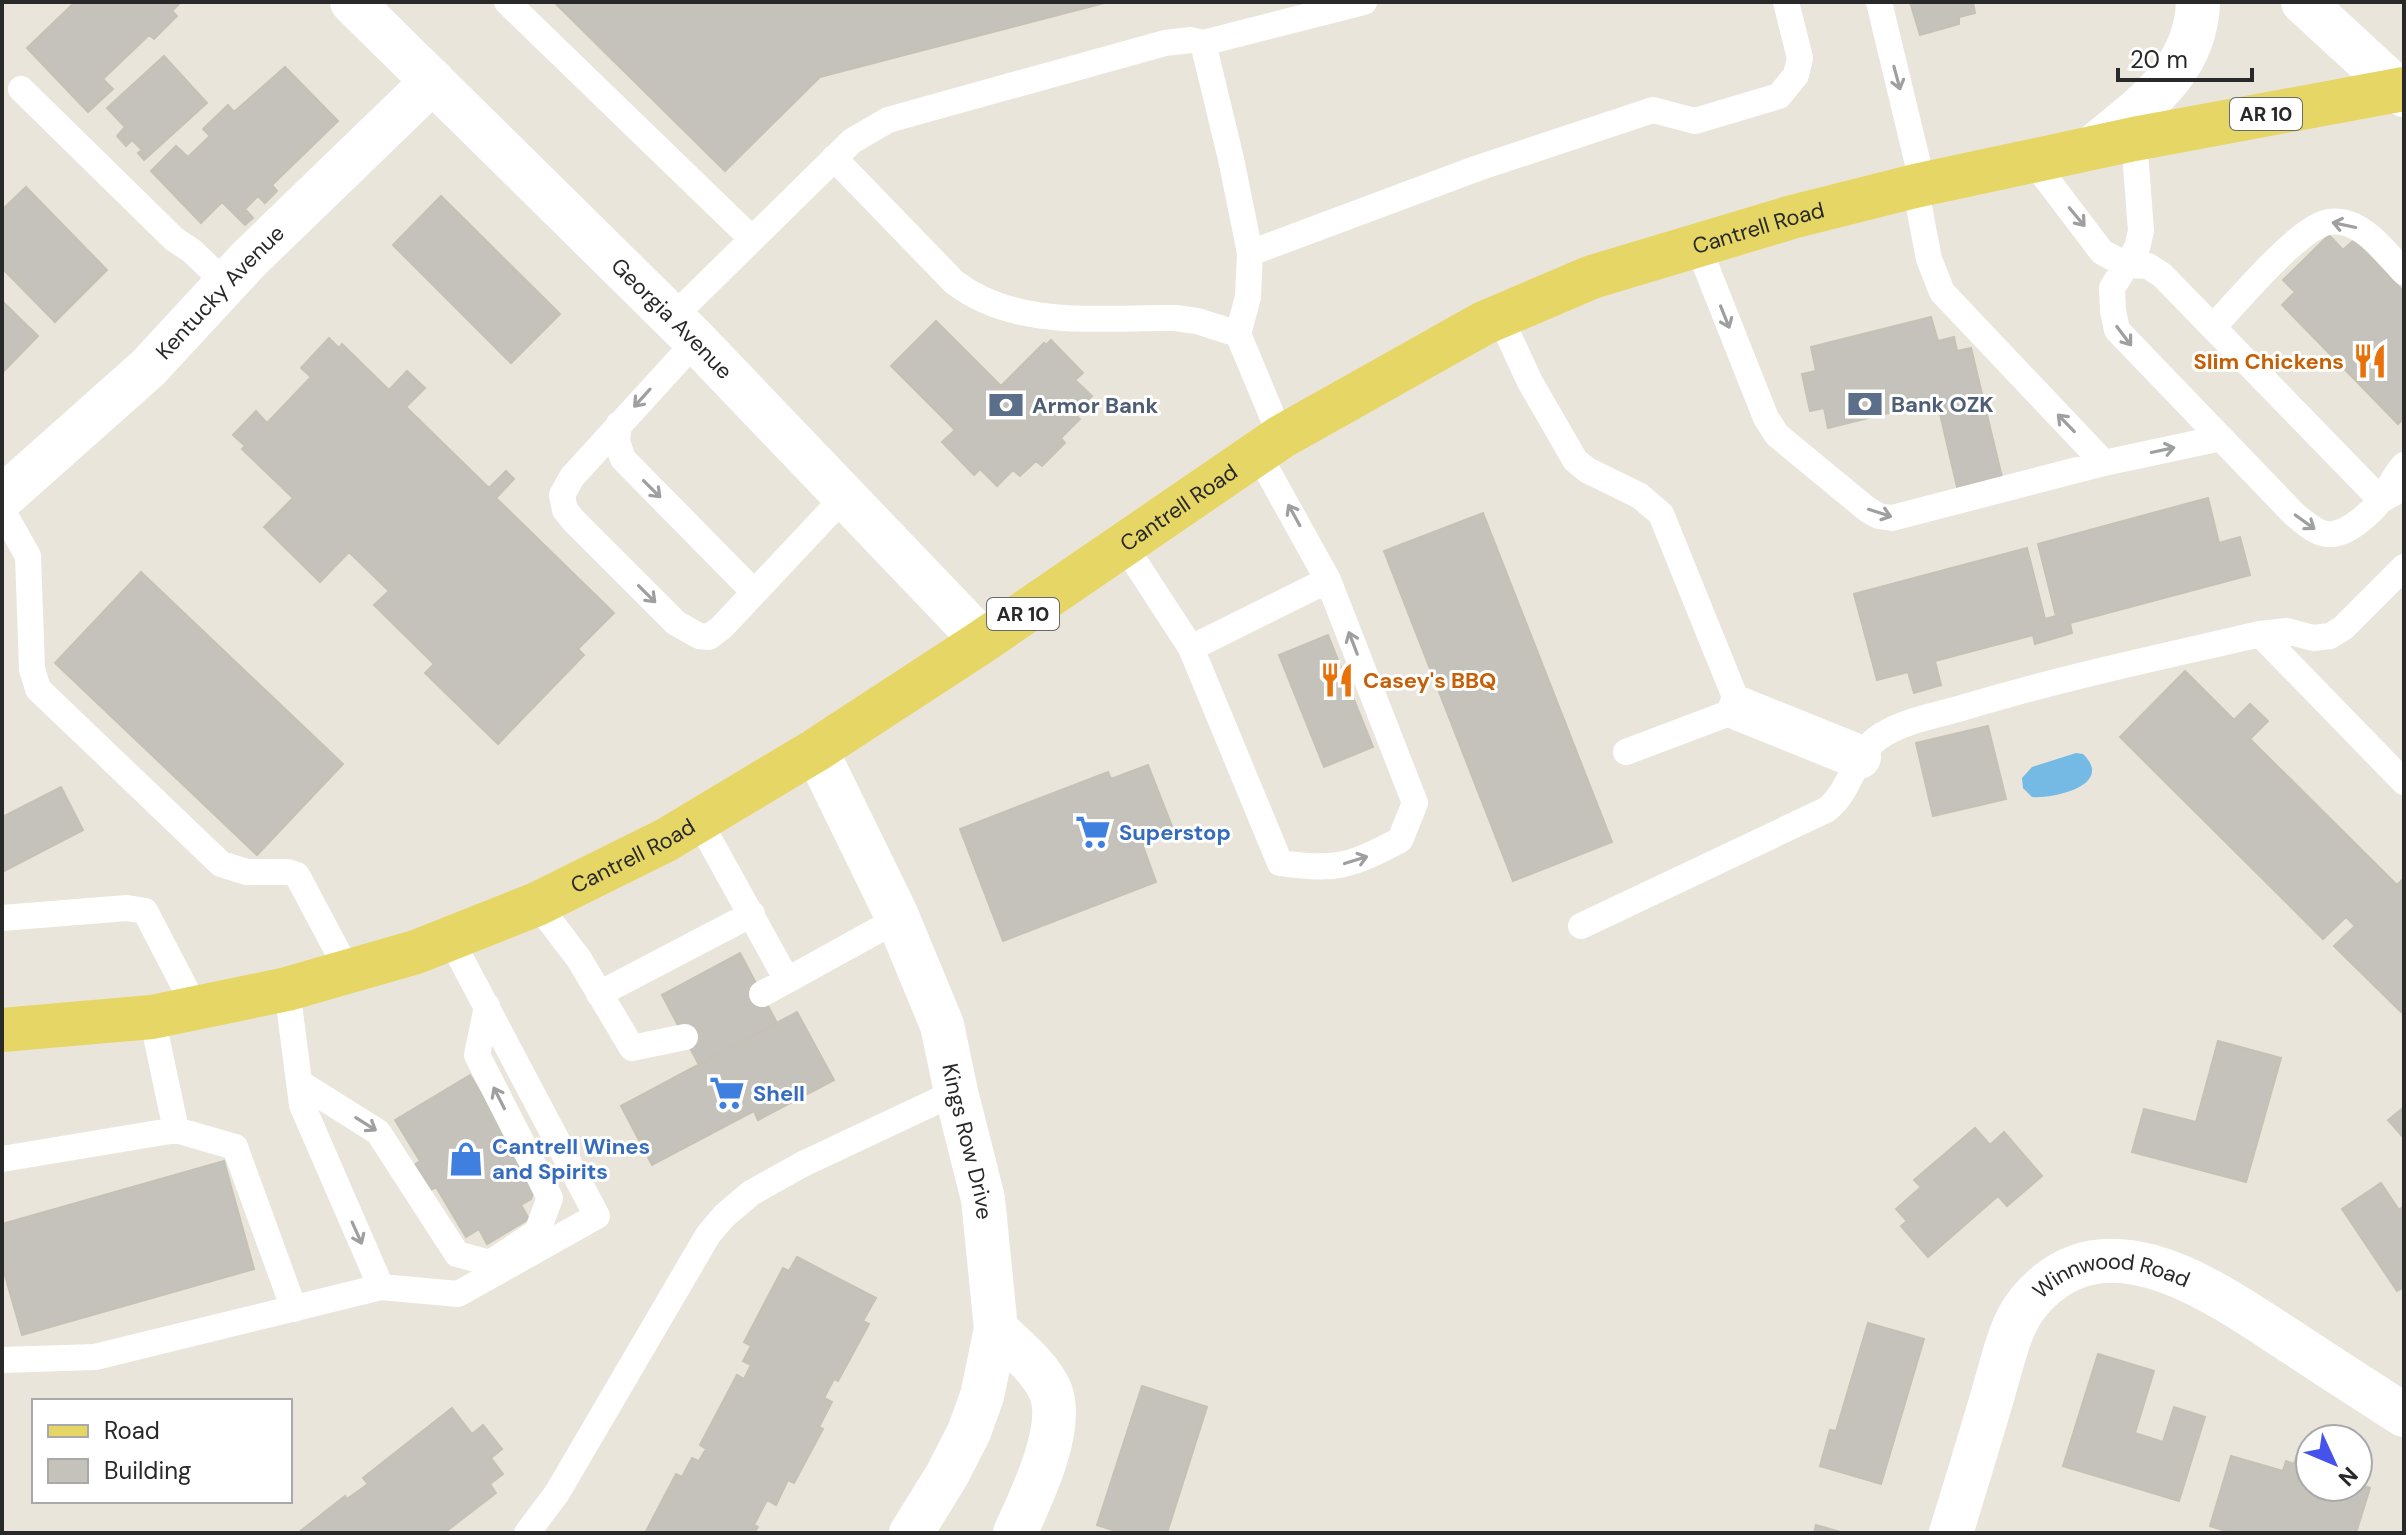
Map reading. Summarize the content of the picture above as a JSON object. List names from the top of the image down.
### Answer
{
  "streets": {
    "main road": ["AR 10", "Cantrell Road"],
    "street": [
      "Kentucky Avenue",
      "Georgia Avenue",
      "Kings Row Drive",
      "Winnwood Road"
    ]
  },
  "crossings": [
    ["Cantrell Road", "Georgia Avenue"],
    ["Cantrell Road", "Kings Row Drive"],
    ["Kentucky Avenue", "Georgia Avenue"]
  ],
  "places": {
    "restaurant": ["Slim Chickens", "Casey's BBQ"],
    "bank": ["Bank OZK", "Armor Bank"],
    "supermarket": ["Superstop", "Shell"],
    "shop": ["Cantrell Wines and Spirits"]
  },
  "legend": ["Road", "Building"],
  "scale_bar": "20 m",
  "north": "bottom right"
}
